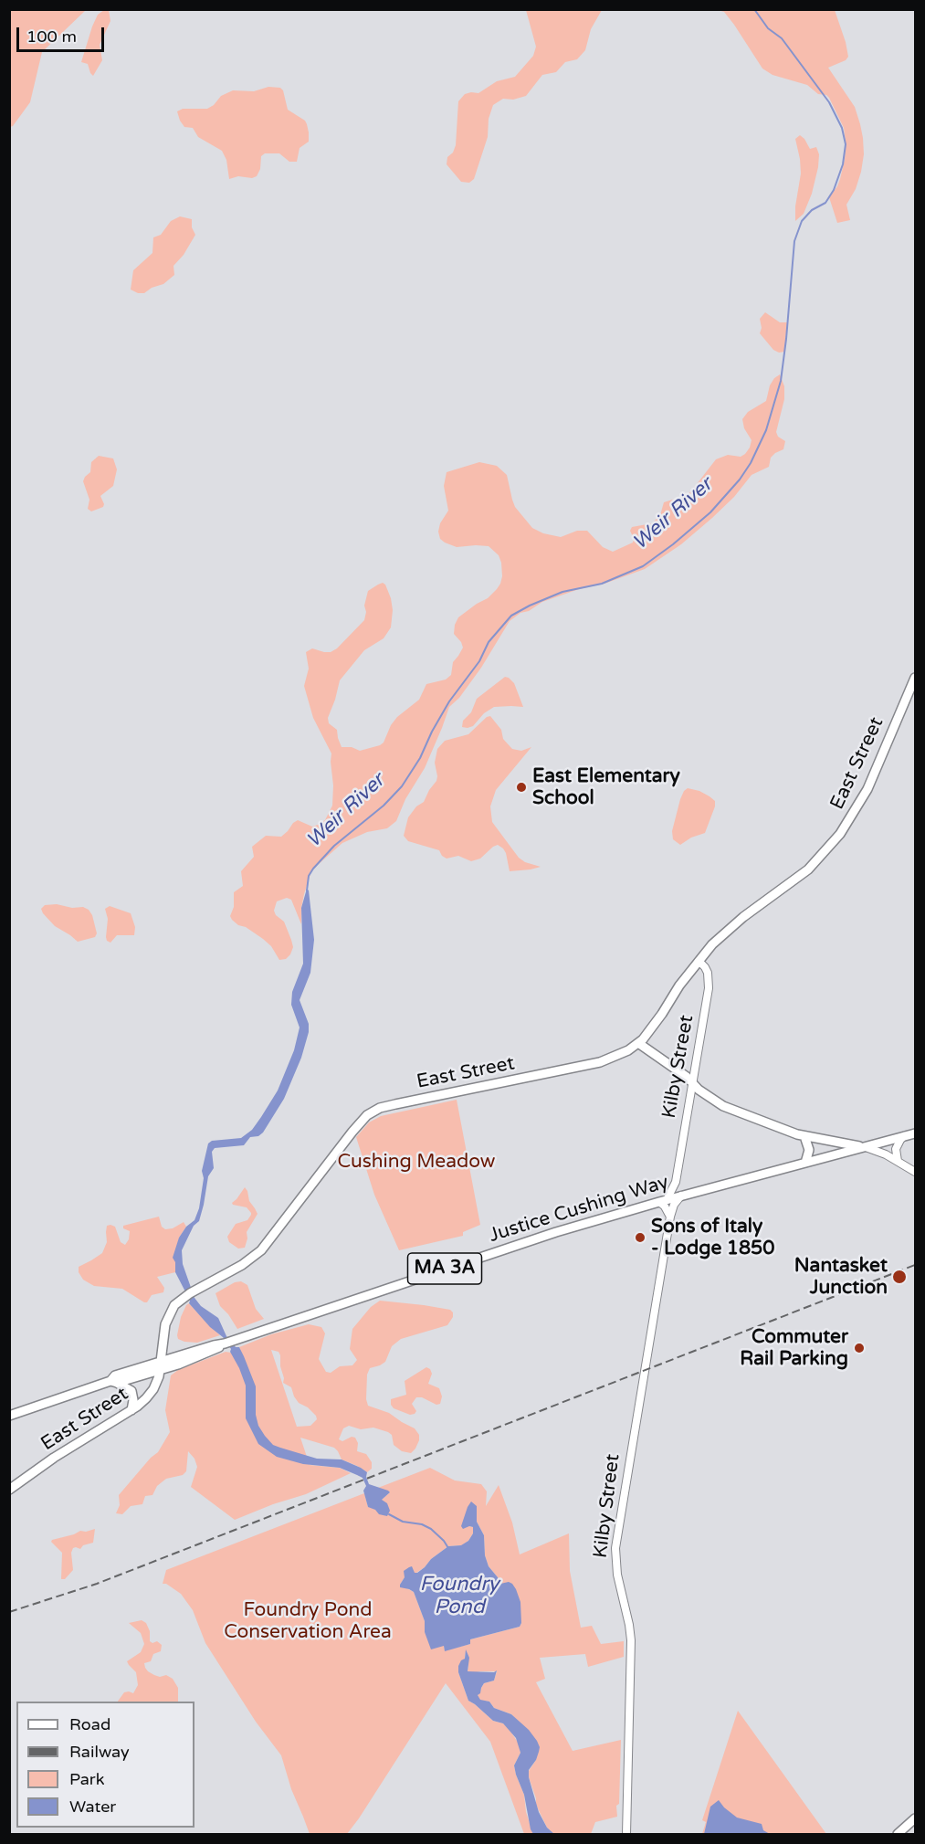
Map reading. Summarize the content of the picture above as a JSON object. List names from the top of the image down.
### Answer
{
  "streets": {
    "main road": ["East Street", "Justice Cushing Way", "MA 3A"],
    "street": ["Kilby Street"]
  },
  "crossings": [
    ["East Street", "Kilby Street"],
    ["East Street", "Justice Cushing Way"],
    ["Kilby Street", "Justice Cushing Way"]
  ],
  "water": ["Weir River", "Foundry Pond"],
  "parks": ["Cushing Meadow", "Foundry Pond Conservation Area"],
  "places": [
    "East Elementary School",
    "Sons of Italy - Lodge 1850",
    "Nantasket Junction",
    "Commuter Rail Parking"
  ],
  "legend": [
    "Road",
    "Railway",
    "Park",
    "Water"
  ],
  "scale_bar": "100 m"
}
